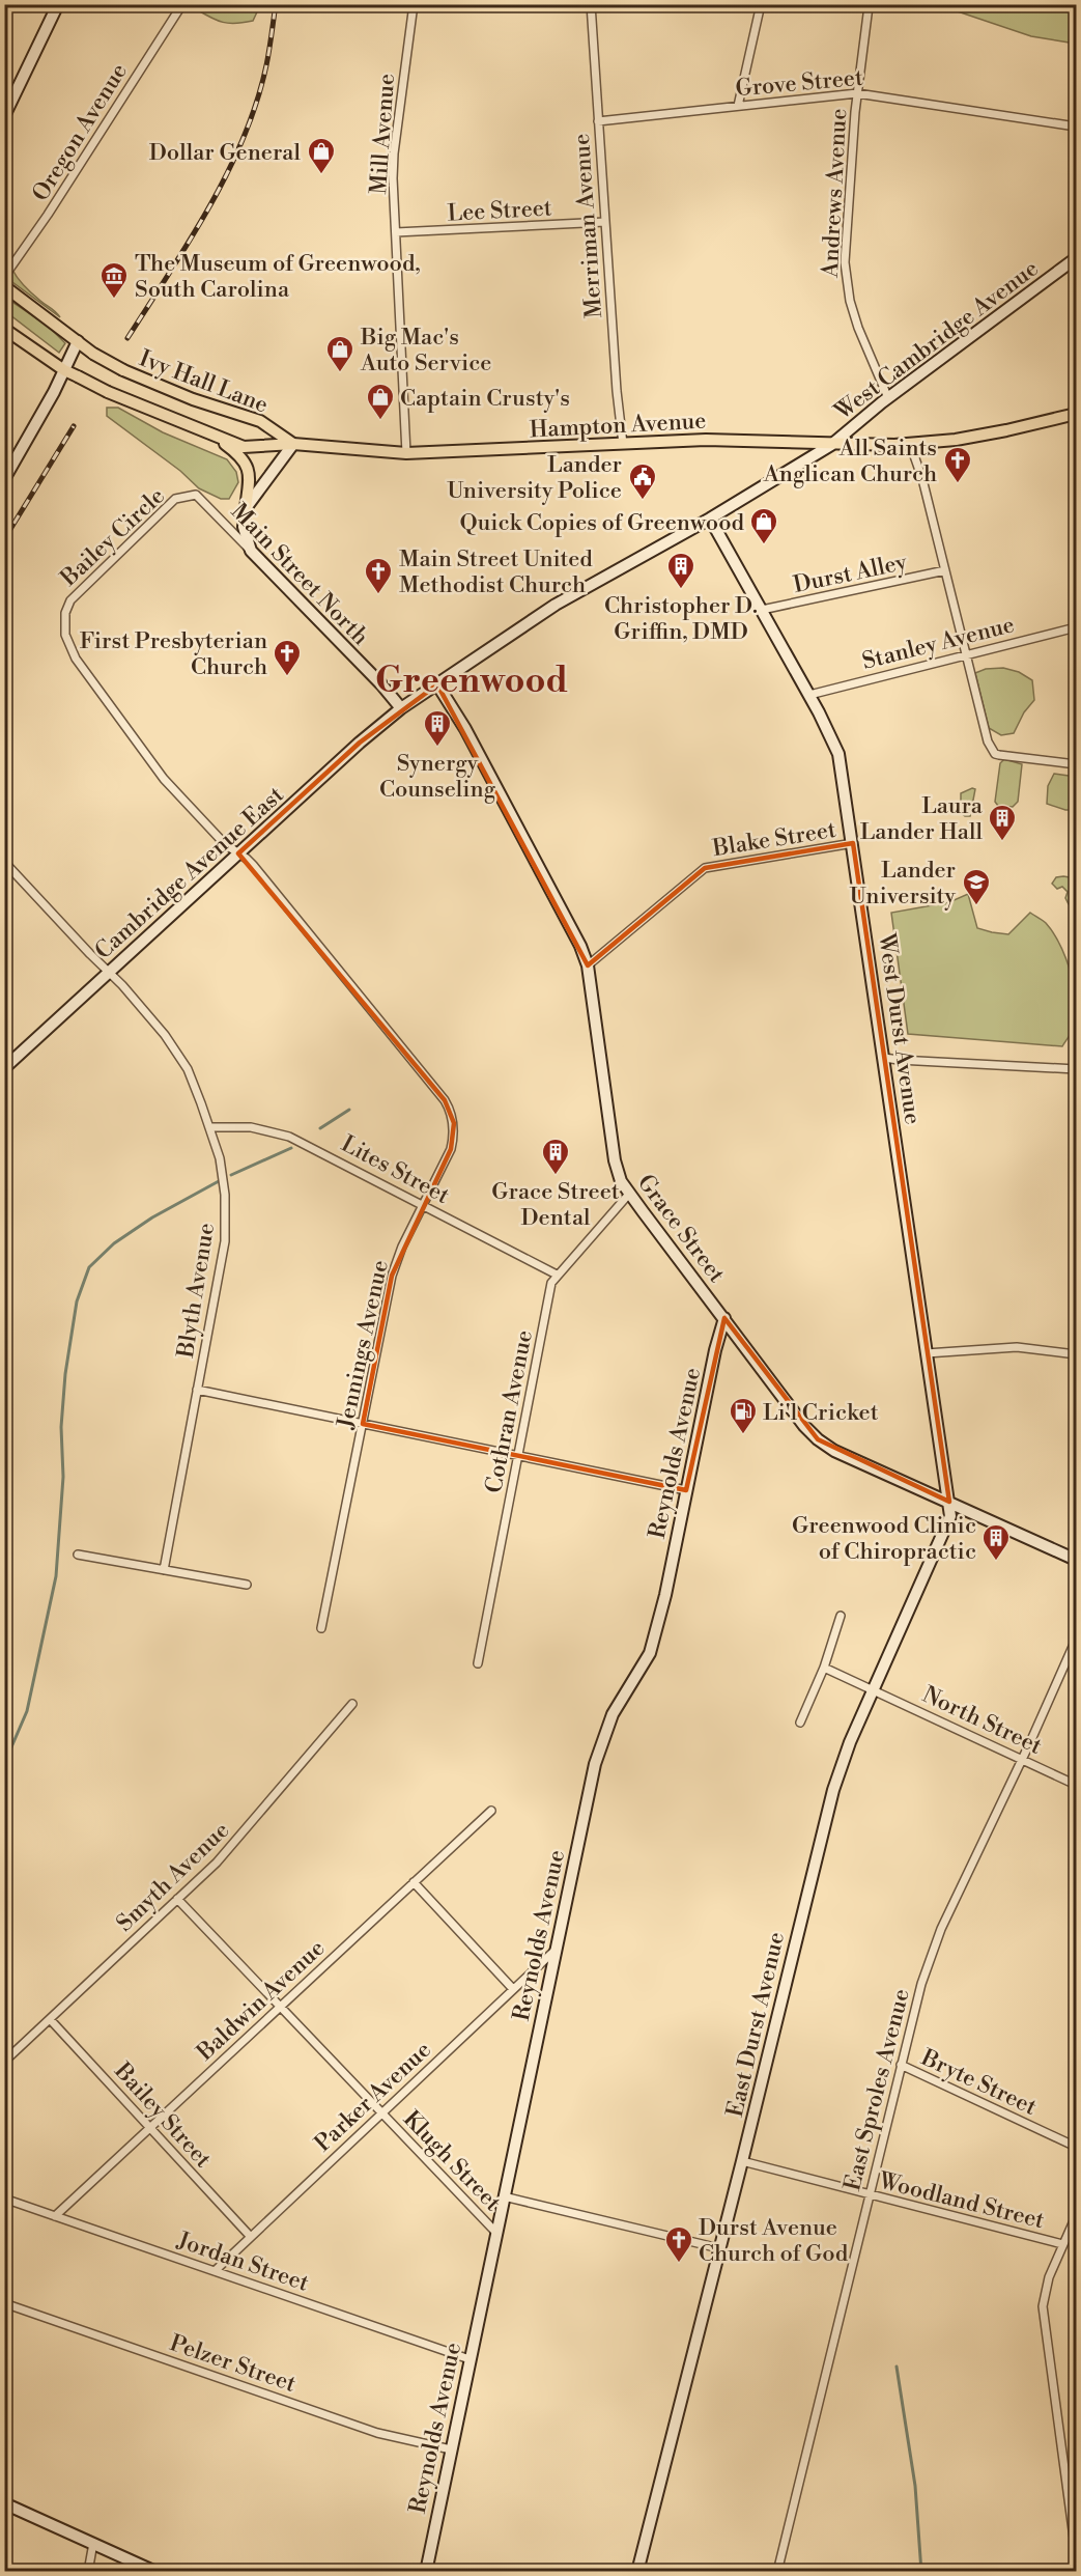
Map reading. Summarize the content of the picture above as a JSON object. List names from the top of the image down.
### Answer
{
  "streets": {
    "main road": [
      "West Cambridge Avenue",
      "Ivy Hall Lane",
      "Hampton Avenue",
      "Main Street North",
      "Cambridge Avenue East",
      "West Durst Avenue",
      "Grace Street",
      "Reynolds Avenue",
      "East Durst Avenue"
    ],
    "street": [
      "Grove Street",
      "Oregon Avenue",
      "Mill Avenue",
      "Andrews Avenue",
      "Lee Street",
      "Merriman Avenue",
      "Bailey Circle",
      "Durst Alley",
      "Stanley Avenue",
      "Blake Street",
      "Lites Street",
      "Blyth Avenue",
      "Jennings Avenue",
      "Cothran Avenue",
      "North Street",
      "Smyth Avenue",
      "Baldwin Avenue",
      "Bryte Street",
      "East Sproles Avenue",
      "Parker Avenue",
      "Bailey Street",
      "Klugh Street",
      "Woodland Street",
      "Jordan Street",
      "Pelzer Street"
    ]
  },
  "crossings": [
    ["Grove Street", "Andrews Avenue"],
    ["Grove Street", "Merriman Avenue"],
    ["Mill Avenue", "Lee Street"],
    ["Mill Avenue", "Hampton Avenue"],
    ["Andrews Avenue", "West Cambridge Avenue"],
    ["Lee Street", "Merriman Avenue"],
    ["Merriman Avenue", "Hampton Avenue"],
    ["West Cambridge Avenue", "Hampton Avenue"],
    ["West Cambridge Avenue", "Cambridge Avenue East"],
    ["West Cambridge Avenue", "West Durst Avenue"],
    ["West Cambridge Avenue", "Grace Street"],
    ["Ivy Hall Lane", "Hampton Avenue"],
    ["Bailey Circle", "Main Street North"],
    ["Bailey Circle", "Cambridge Avenue East"],
    ["Bailey Circle", "Jennings Avenue"],
    ["Durst Alley", "West Durst Avenue"],
    ["Main Street North", "Cambridge Avenue East"],
    ["Stanley Avenue", "West Durst Avenue"],
    ["Blake Street", "West Durst Avenue"],
    ["Blake Street", "Grace Street"],
    ["Cambridge Avenue East", "Grace Street"],
    ["Cambridge Avenue East", "Blyth Avenue"],
    ["Cambridge Avenue East", "Jennings Avenue"],
    ["West Durst Avenue", "Grace Street"],
    ["West Durst Avenue", "East Durst Avenue"],
    ["Lites Street", "Blyth Avenue"],
    ["Lites Street", "Jennings Avenue"],
    ["Lites Street", "Cothran Avenue"],
    ["Grace Street", "Cothran Avenue"],
    ["Grace Street", "Reynolds Avenue"],
    ["Grace Street", "East Durst Avenue"],
    ["Reynolds Avenue", "Parker Avenue"],
    ["Reynolds Avenue", "Klugh Street"],
    ["Reynolds Avenue", "Jordan Street"],
    ["Reynolds Avenue", "Pelzer Street"],
    ["North Street", "East Durst Avenue"],
    ["North Street", "East Sproles Avenue"],
    ["Smyth Avenue", "Bailey Street"],
    ["Smyth Avenue", "Klugh Street"],
    ["Baldwin Avenue", "Bailey Street"],
    ["Baldwin Avenue", "Klugh Street"],
    ["Baldwin Avenue", "Jordan Street"],
    ["East Durst Avenue", "Woodland Street"],
    ["Bryte Street", "East Sproles Avenue"],
    ["East Sproles Avenue", "Woodland Street"],
    ["Parker Avenue", "Bailey Street"],
    ["Parker Avenue", "Klugh Street"],
    ["Parker Avenue", "Jordan Street"]
  ],
  "districts": ["Greenwood"],
  "places": {
    "shop": [
      "Dollar General",
      "Big Mac's Auto Service",
      "Captain Crusty's",
      "Quick Copies of Greenwood"
    ],
    "museum": ["The Museum of Greenwood, South Carolina"],
    "church": [
      "All Saints Anglican Church",
      "Main Street United Methodist Church",
      "First Presbyterian Church",
      "Durst Avenue Church of God"
    ],
    "public building": ["Lander University Police"],
    "building": [
      "Christopher D. Griffin, DMD",
      "Synergy Counseling",
      "Laura Lander Hall",
      "Grace Street Dental",
      "Greenwood Clinic of Chiropractic"
    ],
    "school or university": ["Lander University"],
    "fuel station": ["Li'l Cricket"]
  }
}
